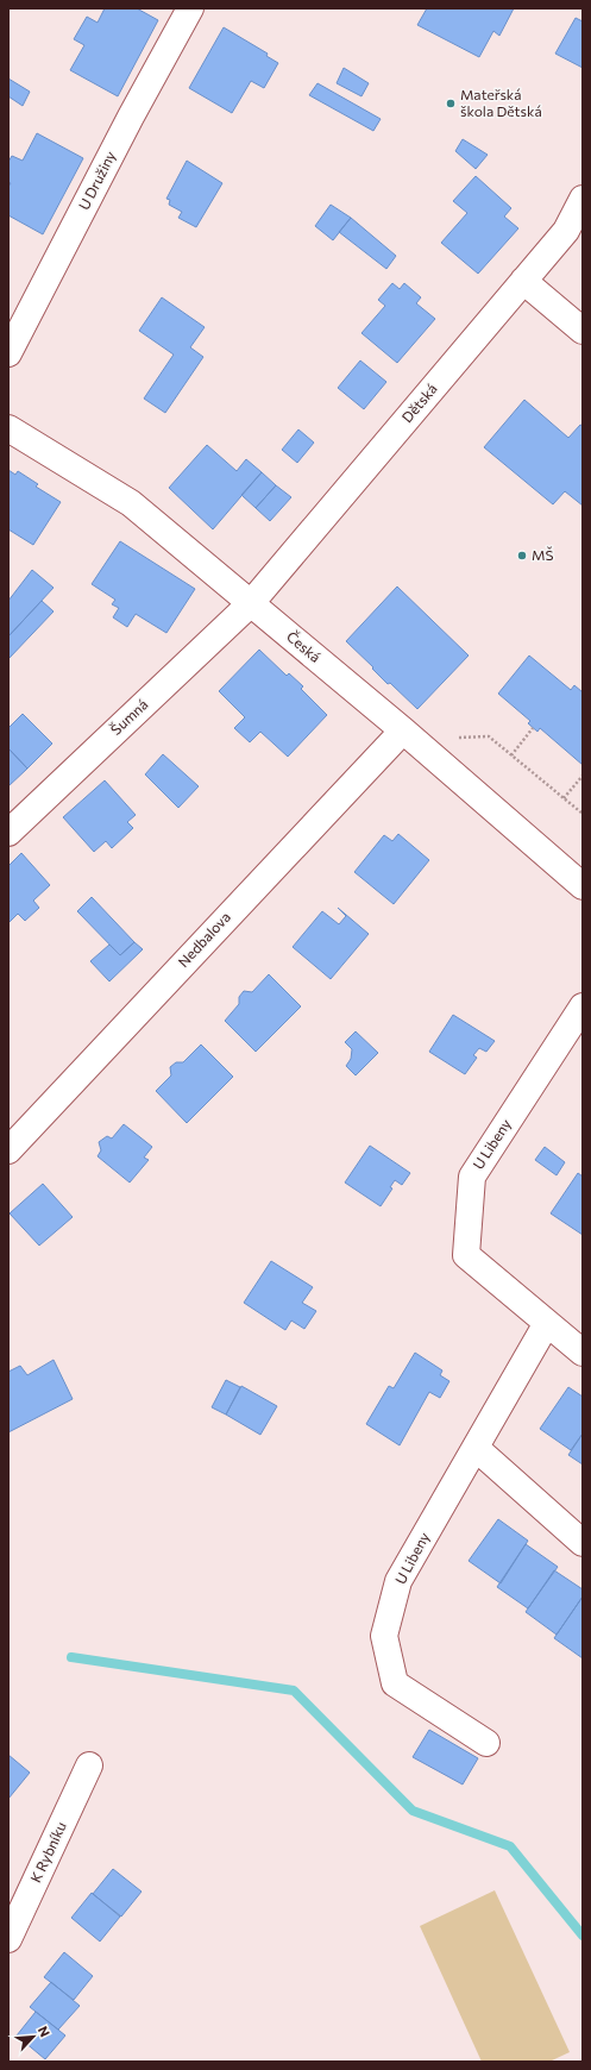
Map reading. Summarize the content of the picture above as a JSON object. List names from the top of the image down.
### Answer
{
  "streets": {
    "street": [
      "U Družiny",
      "Dětská",
      "Česká",
      "Šumná",
      "Nedbalova",
      "U Libeny",
      "K Rybníku"
    ]
  },
  "crossings": [
    ["Dětská", "Česká"],
    ["Dětská", "Šumná"],
    ["Česká", "Šumná"],
    ["Česká", "Nedbalova"]
  ],
  "places": ["Mateřská škola Dětská", "MŠ"],
  "north": "top right"
}
